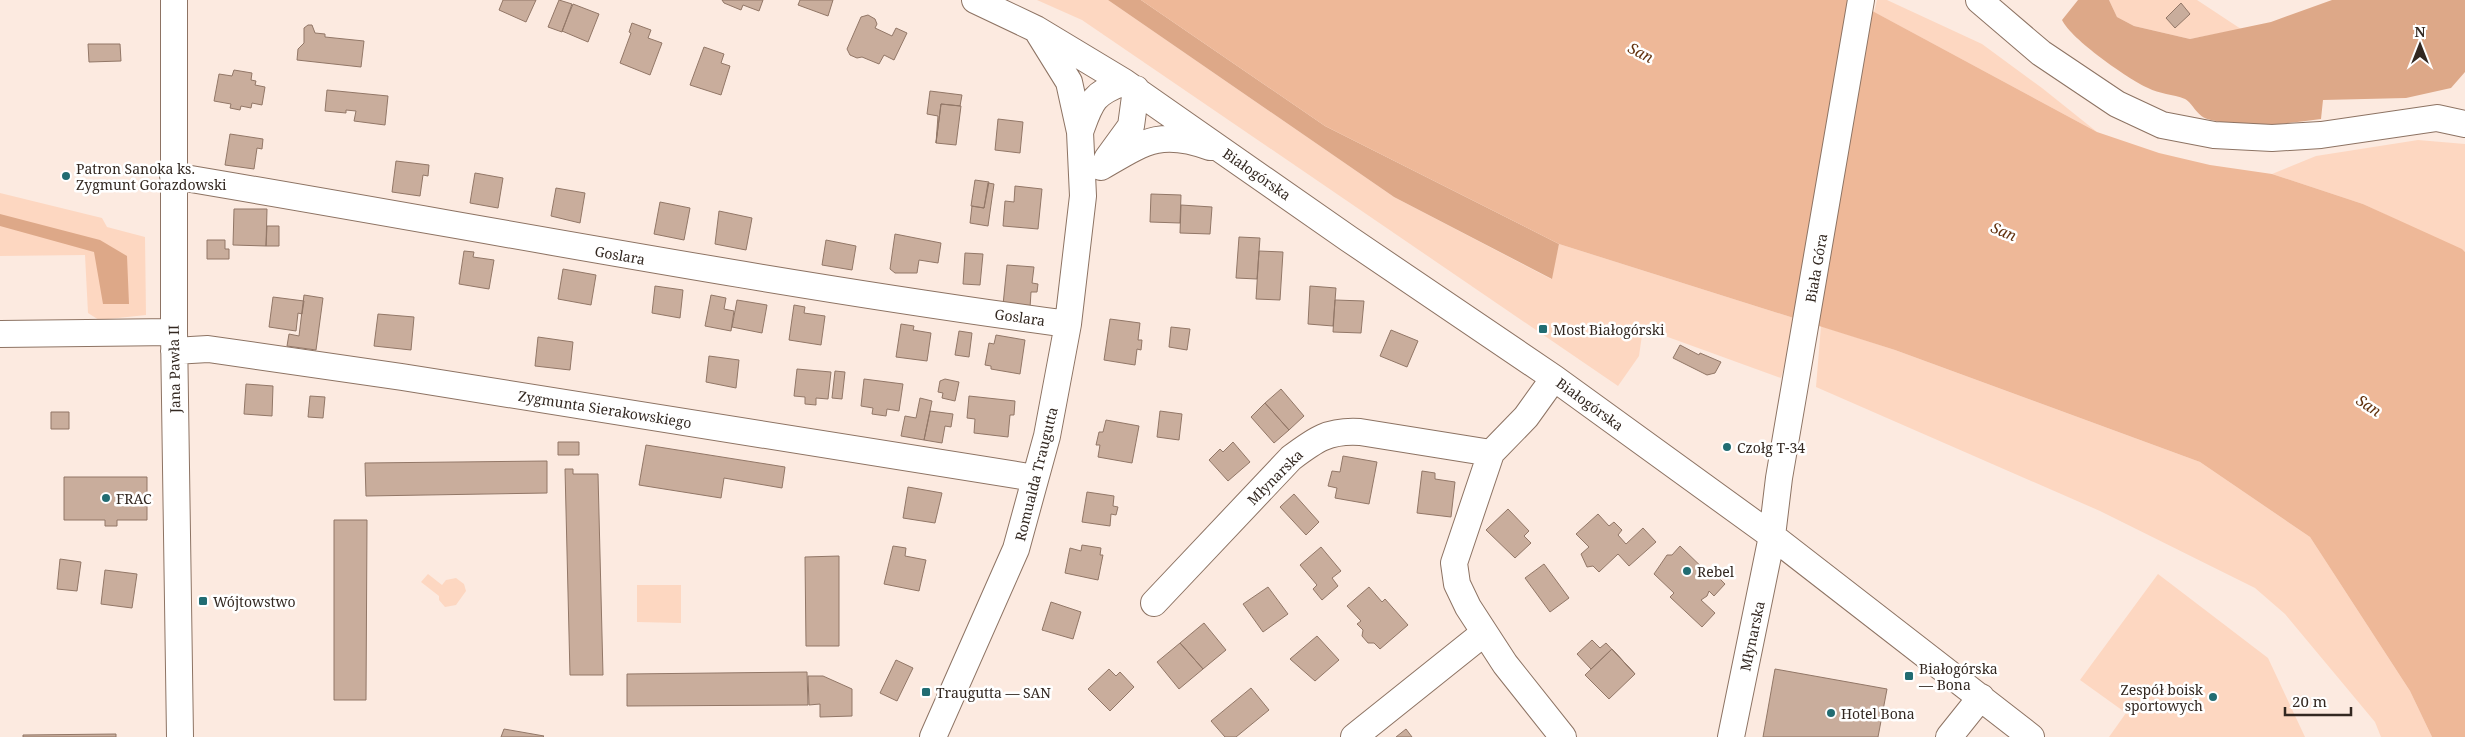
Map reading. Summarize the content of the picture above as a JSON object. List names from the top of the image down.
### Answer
{
  "streets": {
    "street": [
      "Białogórska",
      "Goslara",
      "Biała Góra",
      "Jana Pawła II",
      "Zygmunta Sierakowskiego",
      "Romualda Traugutta",
      "Młynarska"
    ]
  },
  "crossings": [
    ["Białogórska", "Biała Góra"],
    ["Białogórska", "Romualda Traugutta"],
    ["Białogórska", "Młynarska"],
    ["Goslara", "Jana Pawła II"],
    ["Goslara", "Romualda Traugutta"],
    ["Biała Góra", "Młynarska"],
    ["Jana Pawła II", "Zygmunta Sierakowskiego"],
    ["Zygmunta Sierakowskiego", "Romualda Traugutta"]
  ],
  "water": ["San"],
  "places": {
    "other": [
      "Patron Sanoka ks. Zygmunt Gorazdowski",
      "Czołg T-34",
      "FRAC",
      "Rebel",
      "Zespół boisk sportowych",
      "Hotel Bona"
    ],
    "transit": [
      "Most Białogórski",
      "Wójtowstwo",
      "Białogórska — Bona",
      "Traugutta — SAN"
    ]
  },
  "scale_bar": "20 m",
  "north": "top"
}
